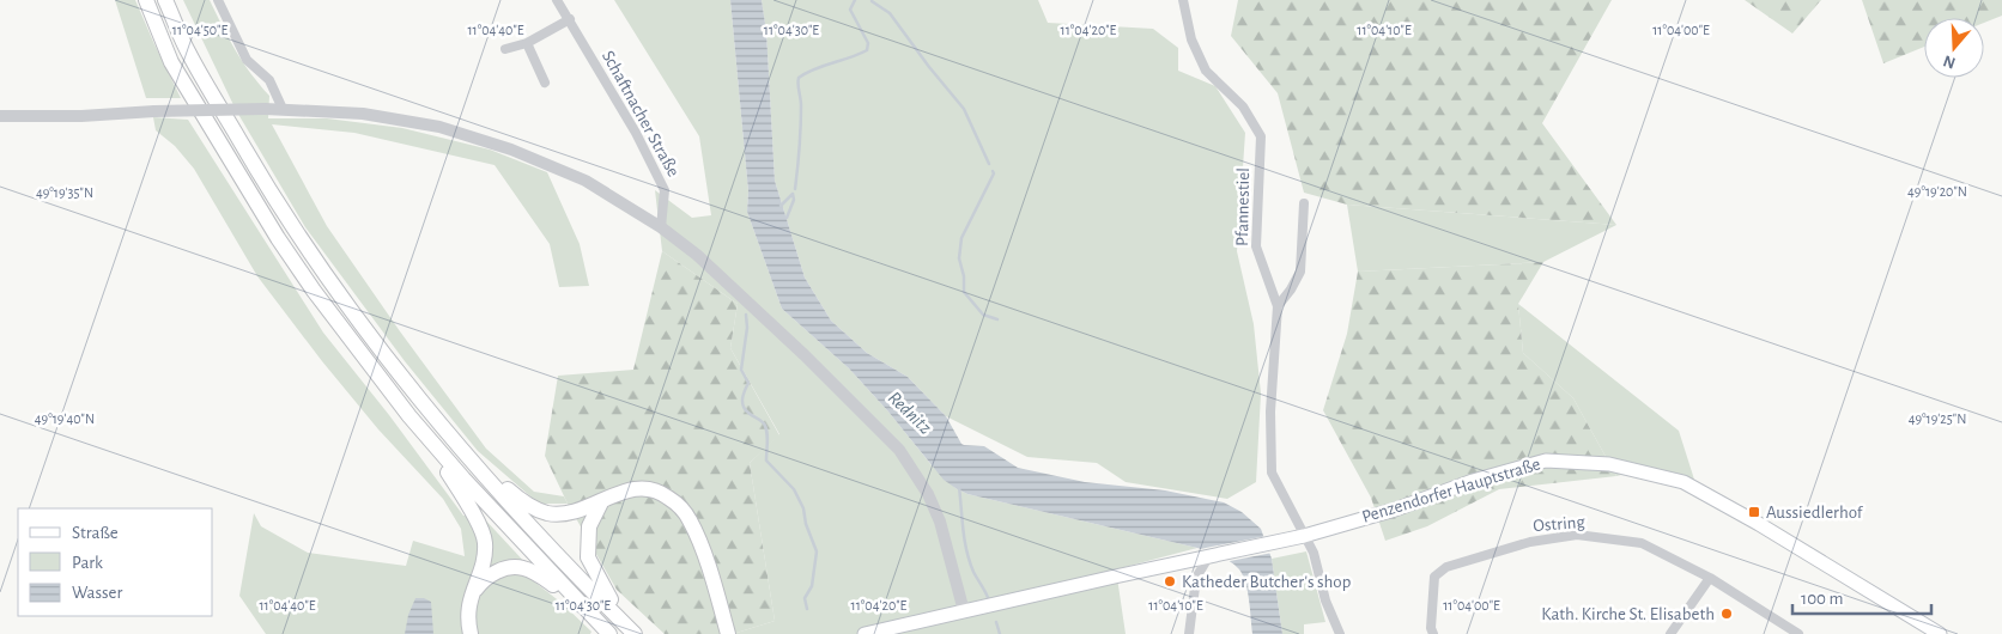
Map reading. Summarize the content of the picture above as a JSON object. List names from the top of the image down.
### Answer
{
  "streets": {
    "main road": ["Penzendorfer Hauptstraße"],
    "street": ["Schaftnacher Straße", "Pfannestiel", "Ostring"]
  },
  "crossings": [
    ["Pfannestiel", "Penzendorfer Hauptstraße"]
  ],
  "water": ["Rednitz"],
  "places": {
    "transit": ["Aussiedlerhof"],
    "other": ["Katheder Butcher's shop", "Kath. Kirche St. Elisabeth"]
  },
  "legend": ["Straße", "Park", "Wasser"],
  "scale_bar": "100 m",
  "north": "bottom",
  "coordinates": [
    "11°04'40\"E",
    "11°04'30\"E",
    "11°04'20\"E",
    "11°04'10\"E",
    "11°04'00\"E",
    "11°04'50\"E",
    "49°19'20\"N",
    "49°19'35\"N",
    "49°19'25\"N",
    "49°19'40\"N"
  ]
}
